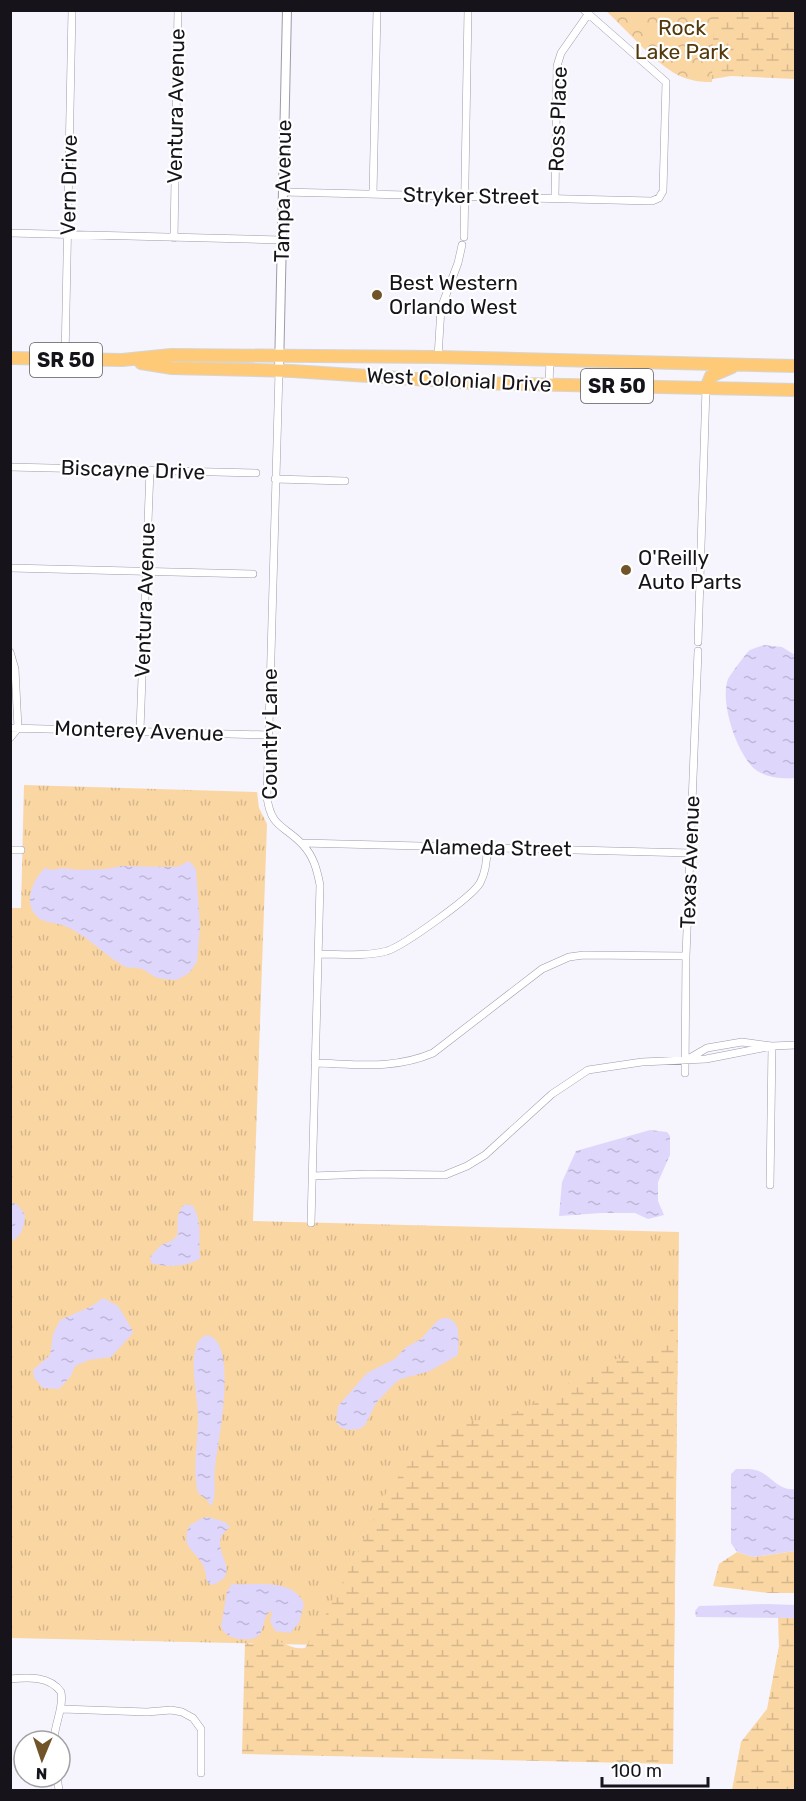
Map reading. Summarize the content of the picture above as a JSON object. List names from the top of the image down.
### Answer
{
  "streets": {
    "highway": ["SR 50", "West Colonial Drive"],
    "street": [
      "Ventura Avenue",
      "Ross Place",
      "Vern Drive",
      "Tampa Avenue",
      "Stryker Street",
      "Biscayne Drive",
      "Monterey Avenue",
      "Country Lane",
      "Alameda Street",
      "Texas Avenue"
    ]
  },
  "crossings": [
    ["Ventura Avenue", "Biscayne Drive"],
    ["Ventura Avenue", "Monterey Avenue"],
    ["Ross Place", "Stryker Street"],
    ["Vern Drive", "West Colonial Drive"],
    ["Tampa Avenue", "Stryker Street"],
    ["Tampa Avenue", "West Colonial Drive"],
    ["Tampa Avenue", "Country Lane"],
    ["West Colonial Drive", "Country Lane"],
    ["Monterey Avenue", "Country Lane"],
    ["Country Lane", "Alameda Street"],
    ["Alameda Street", "Texas Avenue"]
  ],
  "parks": ["Rock Lake Park"],
  "places": ["Best Western Orlando West", "O'Reilly Auto Parts"],
  "scale_bar": "100 m",
  "north": "bottom"
}
